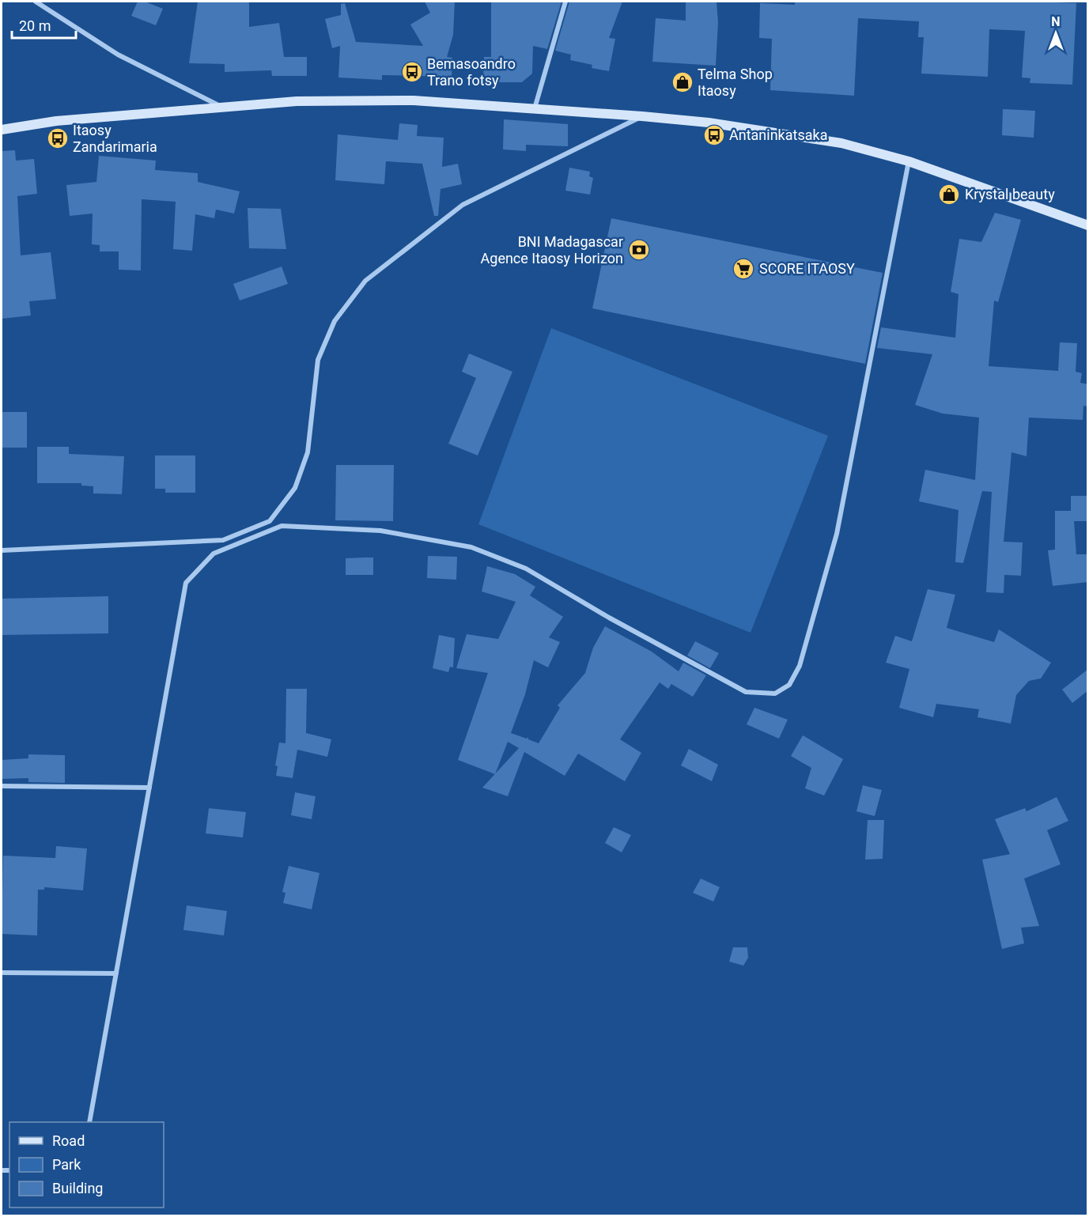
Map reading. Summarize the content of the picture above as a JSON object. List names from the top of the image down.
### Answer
{
  "places": {
    "bus stop": ["Bemasoandro Trano fotsy", "Antaninkatsaka", "Itaosy Zandarimaria"],
    "shop": ["Telma Shop Itaosy", "Krystal beauty"],
    "bank": ["BNI Madagascar Agence Itaosy Horizon"],
    "supermarket": ["SCORE ITAOSY"]
  },
  "legend": ["Road", "Park", "Building"],
  "scale_bar": "20 m",
  "north": "top"
}
